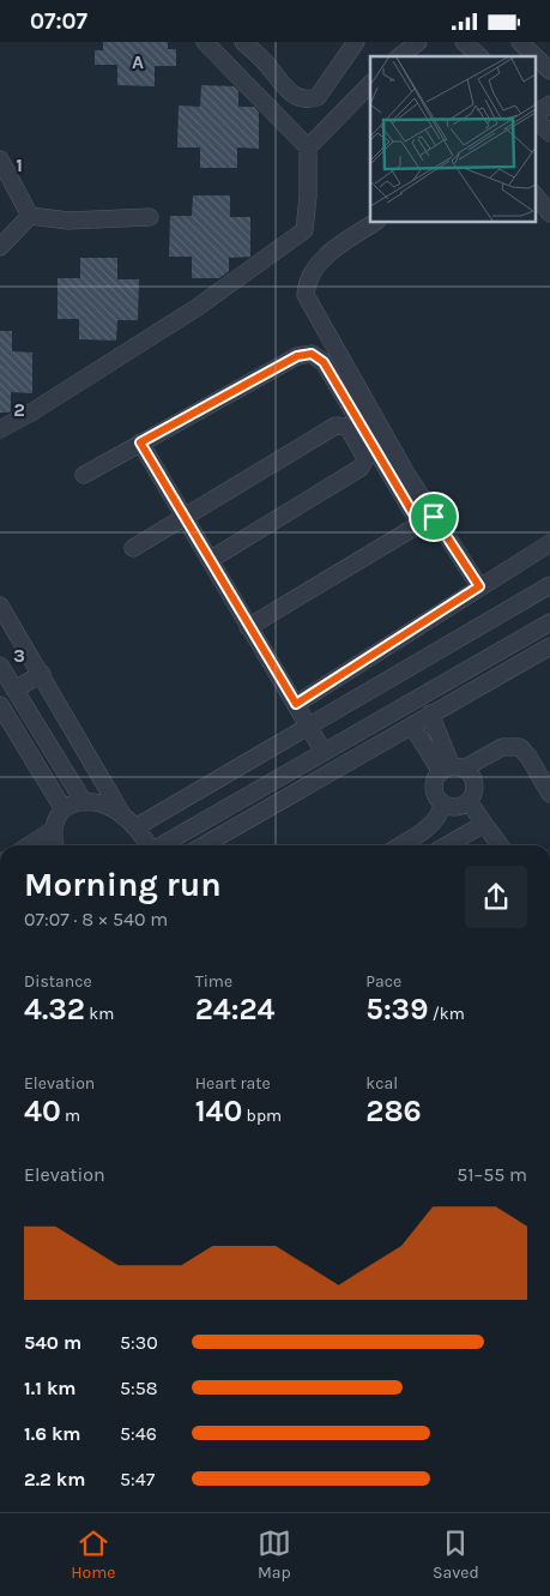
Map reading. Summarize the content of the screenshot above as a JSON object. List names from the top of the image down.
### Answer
{
  "page": {
    "status": "07:07",
    "heading": ["Morning run", "07:07 · 8 × 540 m"],
    "stats": [
      ["Distance", "4.32 km"],
      ["Time", "24:24"],
      ["Pace", "5:39 /km"],
      ["Elevation", "40 m"],
      ["Heart rate", "140 bpm"],
      ["kcal", "286"]
    ],
    "chart": ["Elevation", "51–55 m"],
    "list": [
      {
        "name": "540 m",
        "note": "5:30"
      },
      {
        "name": "1.1 km",
        "note": "5:58"
      },
      {
        "name": "1.6 km",
        "note": "5:46"
      },
      {
        "name": "2.2 km",
        "note": "5:47"
      }
    ],
    "tabs": ["Home", "Map", "Saved"]
  },
  "grid": {
    "columns": ["A"],
    "rows": ["1", "2", "3"]
  }
}
